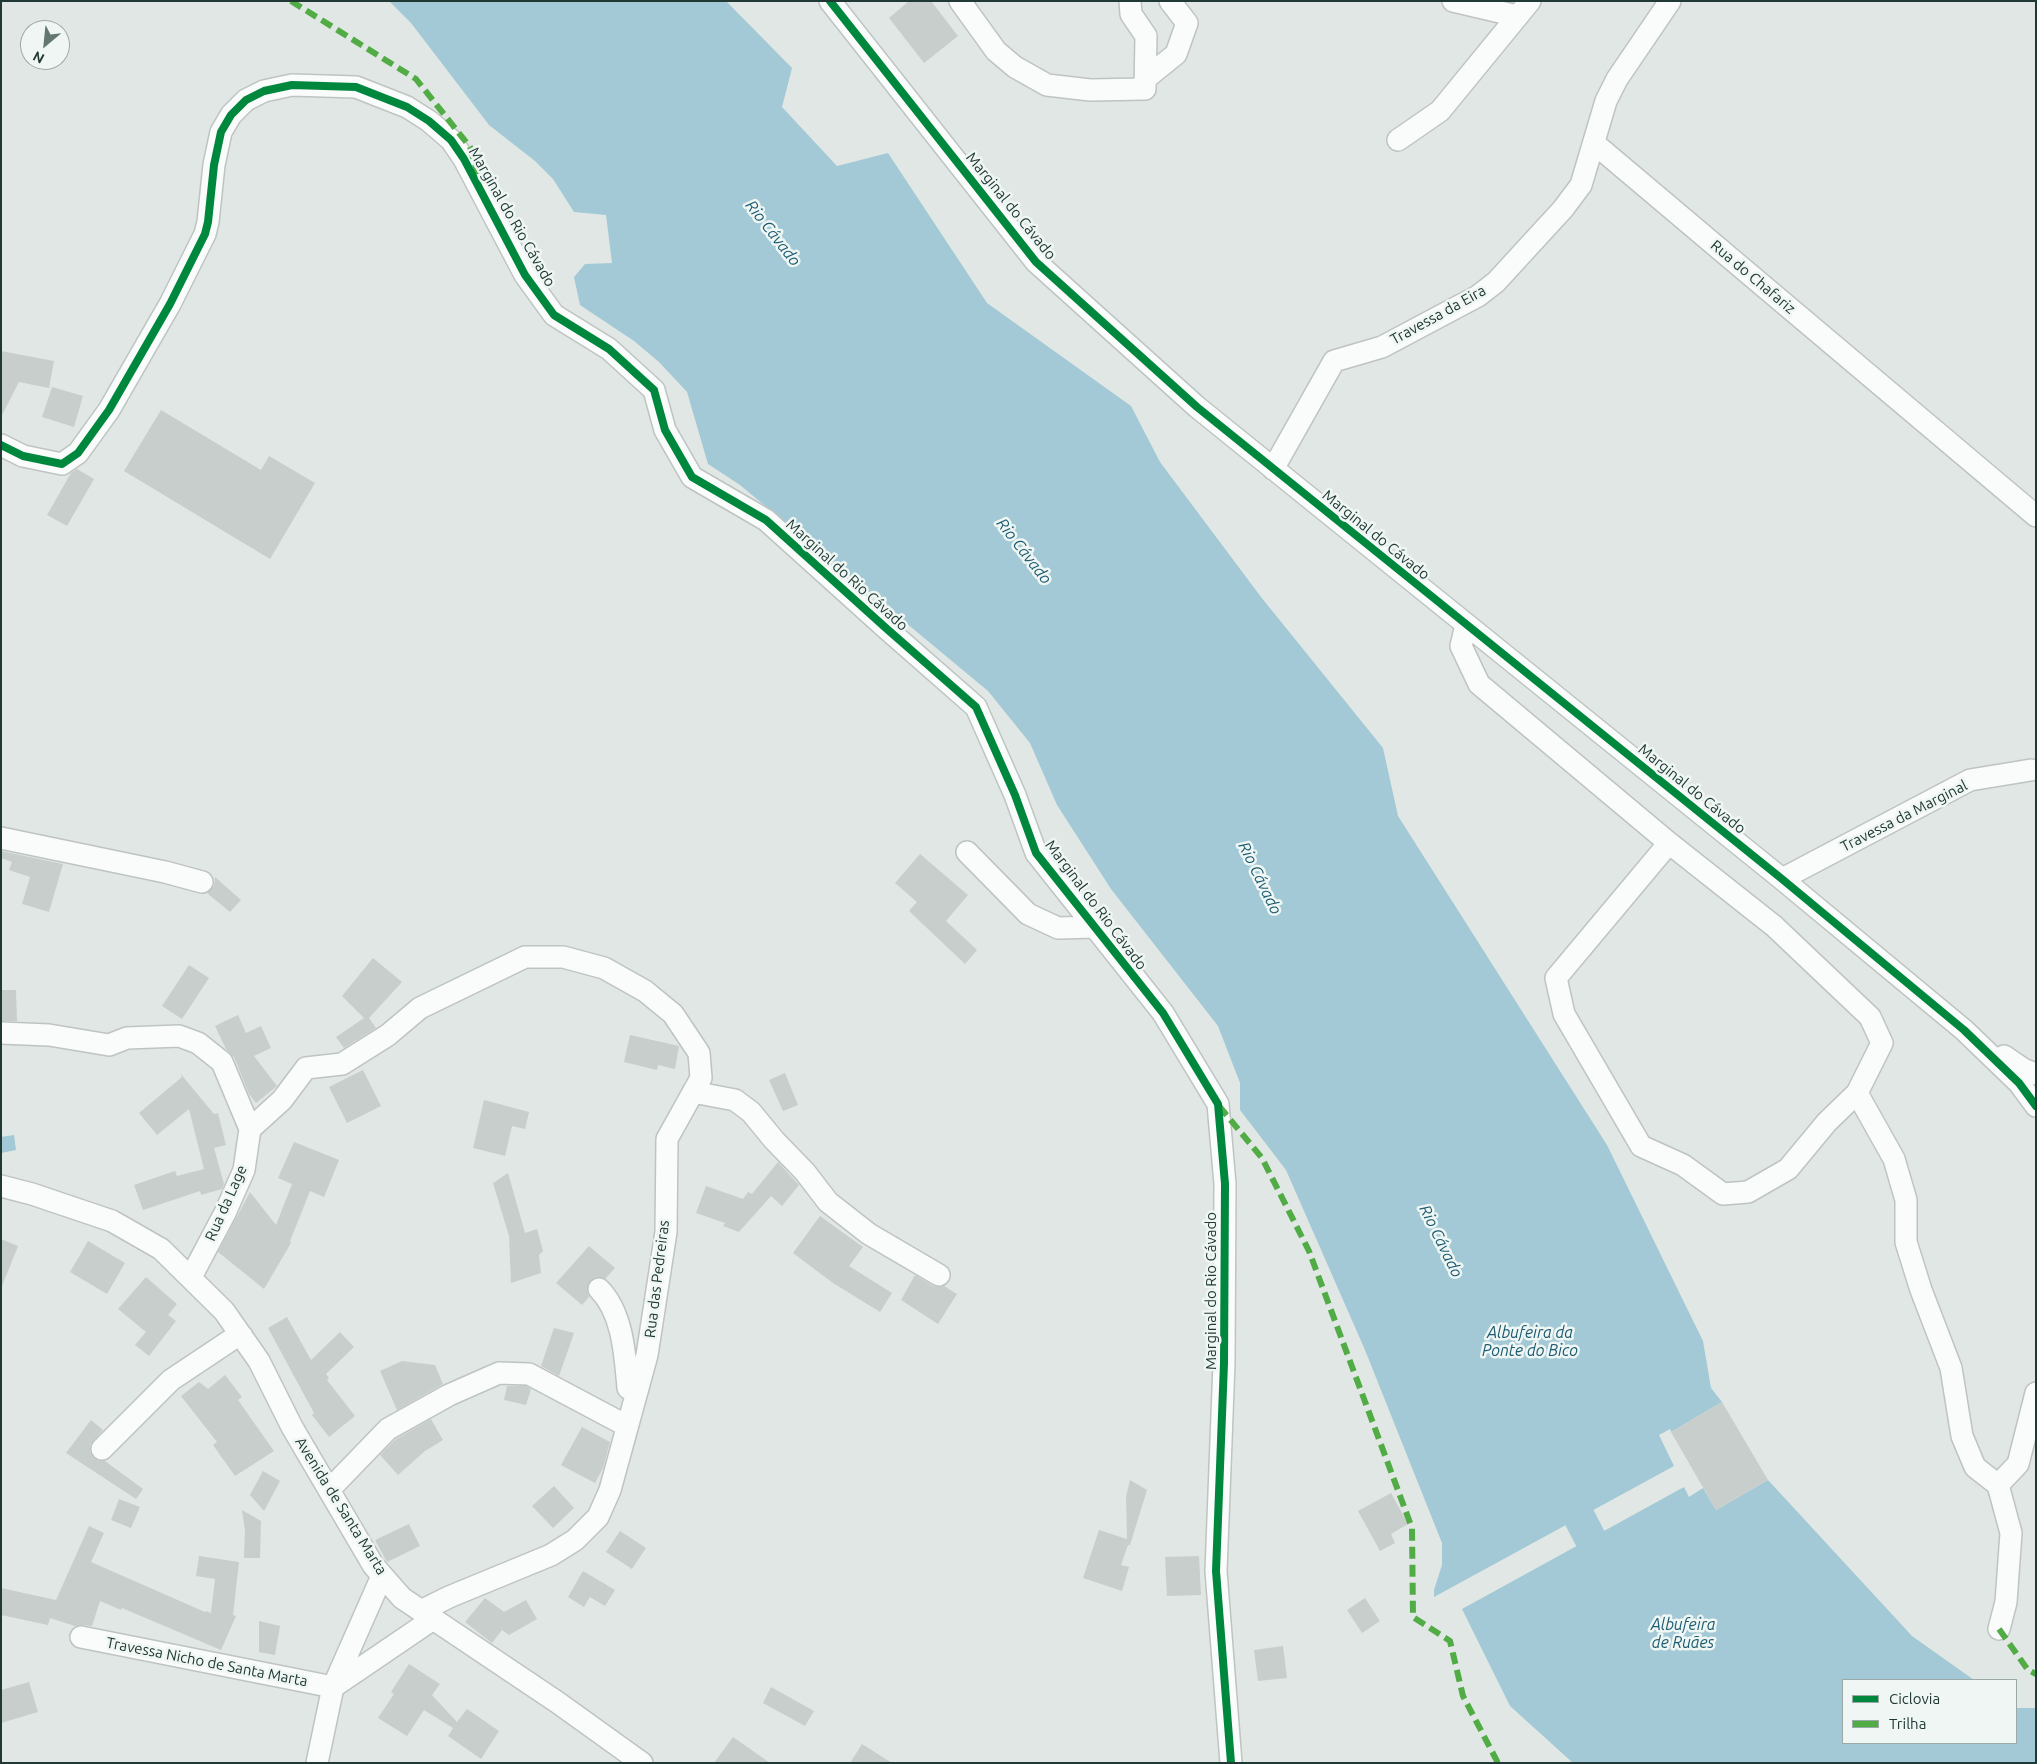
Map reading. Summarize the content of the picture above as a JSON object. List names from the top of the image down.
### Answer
{
  "streets": {
    "street": [
      "Marginal do Cávado",
      "Marginal do Rio Cávado",
      "Rua do Chafariz",
      "Travessa da Eira",
      "Travessa da Marginal",
      "Rua da Lage",
      "Rua das Pedreiras",
      "Avenida de Santa Marta",
      "Travessa Nicho de Santa Marta"
    ]
  },
  "crossings": [
    ["Marginal do Cávado", "Travessa da Eira"],
    ["Marginal do Cávado", "Travessa da Marginal"],
    ["Rua do Chafariz", "Travessa da Eira"],
    ["Rua da Lage", "Rua das Pedreiras"],
    ["Rua da Lage", "Avenida de Santa Marta"],
    ["Rua das Pedreiras", "Avenida de Santa Marta"],
    ["Rua das Pedreiras", "Travessa Nicho de Santa Marta"]
  ],
  "water": ["Rio Cávado", "Albufeira da Ponte do Bico", "Albufeira de Ruães"],
  "legend": ["Ciclovia", "Trilha"],
  "north": "bottom left"
}
